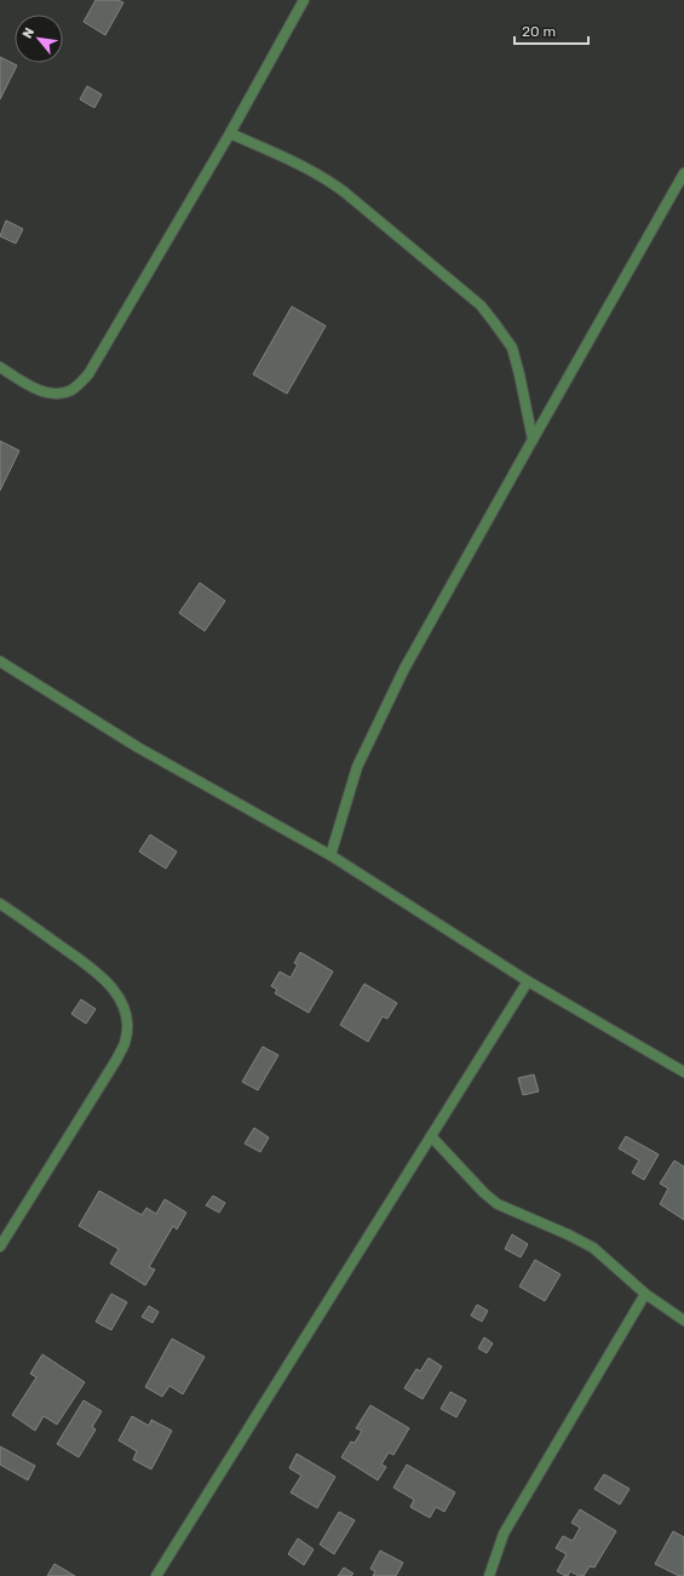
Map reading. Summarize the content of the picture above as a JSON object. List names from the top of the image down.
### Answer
{
  "scale_bar": "20 m",
  "north": "top left"
}
